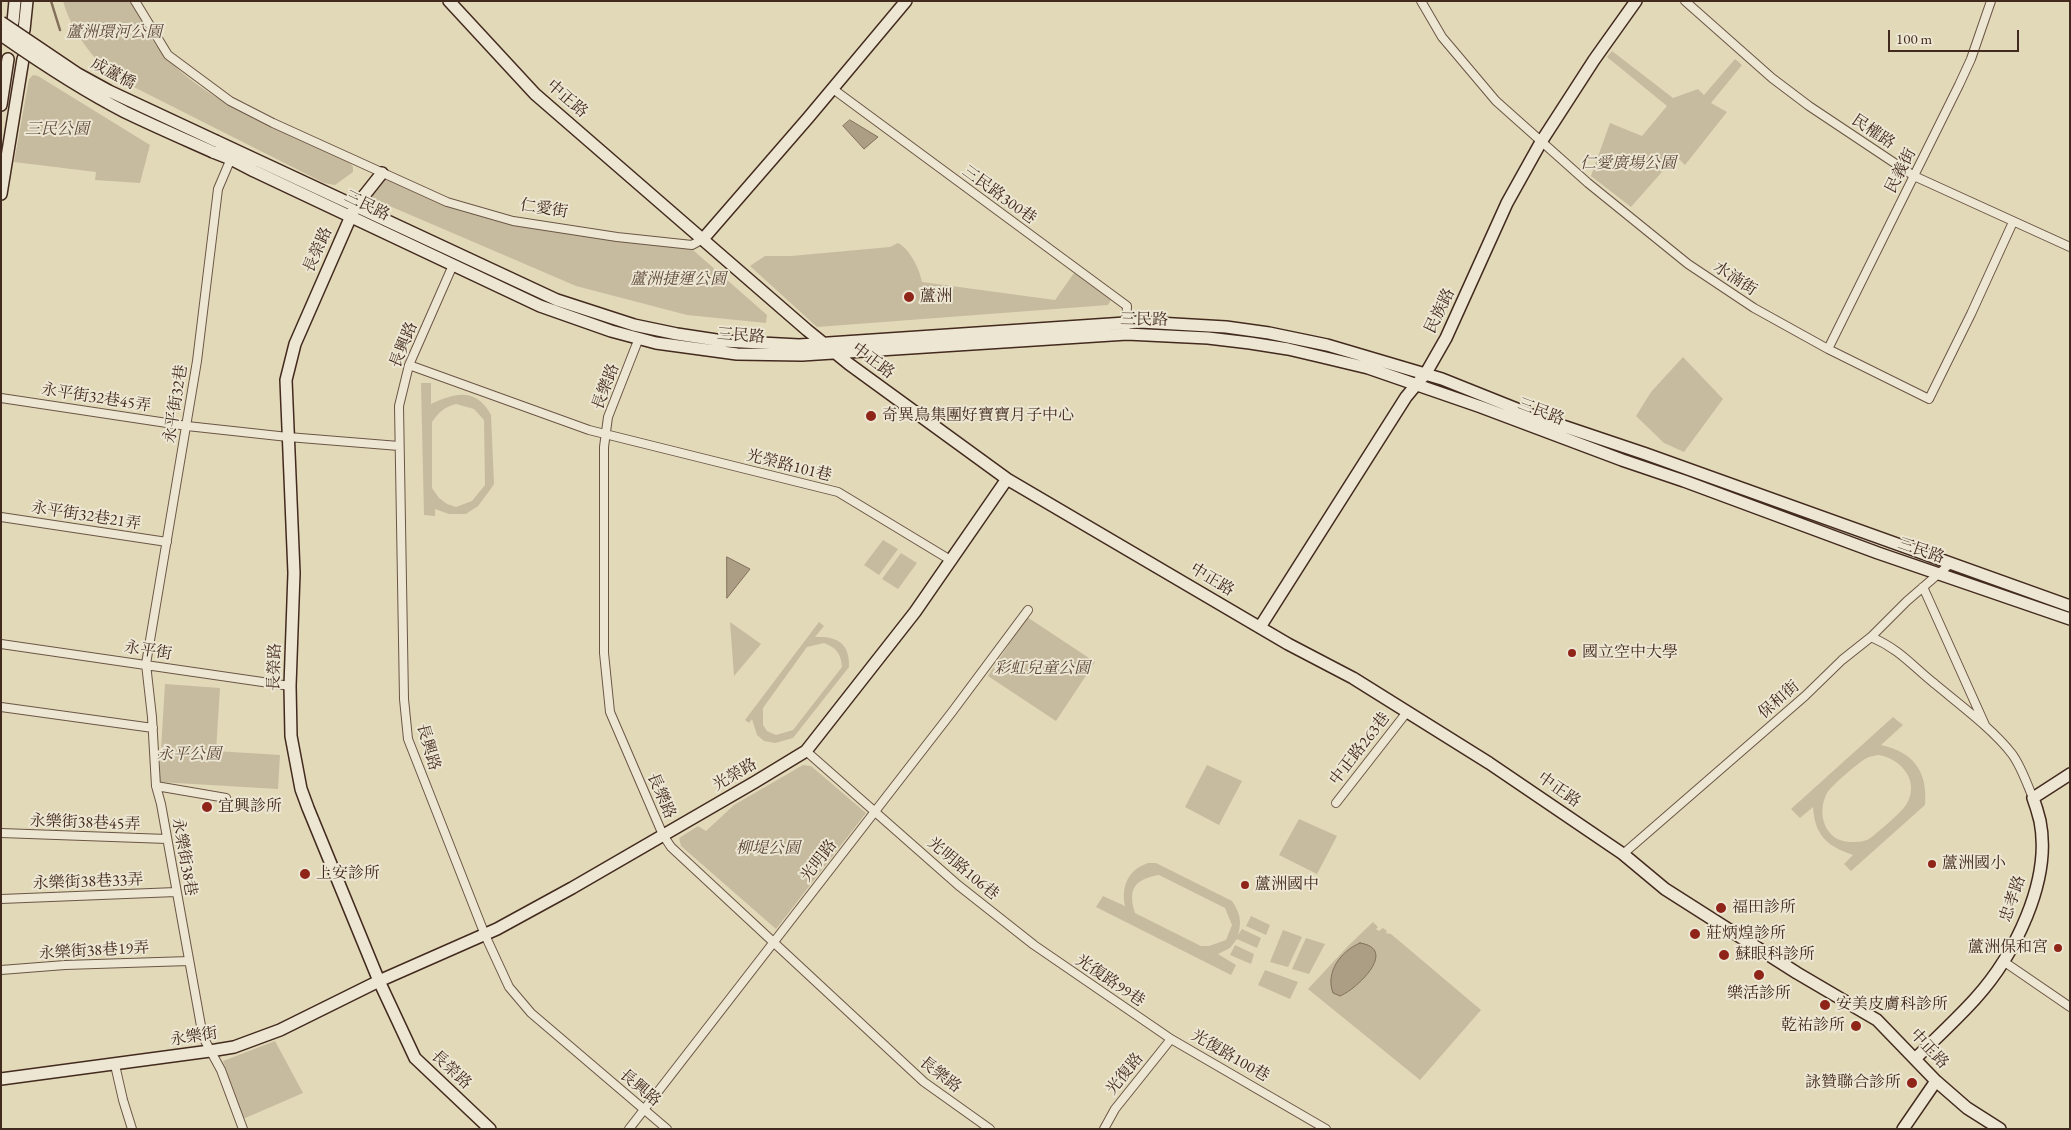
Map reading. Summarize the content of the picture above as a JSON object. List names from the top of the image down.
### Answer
{
  "streets": {
    "street": [
      "成蘆橋",
      "中正路",
      "民權路",
      "民義街",
      "三民路300巷",
      "三民路",
      "仁愛街",
      "長榮路",
      "水湳街",
      "民族路",
      "長興路",
      "長樂路",
      "永平街32巷45弄",
      "永平街32巷",
      "光榮路101巷",
      "永平街32巷21弄",
      "永平街",
      "保和街",
      "中正路263巷",
      "光榮路",
      "永樂街38巷45弄",
      "永樂街38巷",
      "光明路",
      "光明路106巷",
      "永樂街38巷33弄",
      "忠孝路",
      "永樂街38巷19弄",
      "光復路99巷",
      "永樂街",
      "光復路100巷",
      "光復路"
    ]
  },
  "crossings": [
    ["成蘆橋", "三民路"],
    ["中正路", "三民路"],
    ["中正路", "仁愛街"],
    ["中正路", "民族路"],
    ["中正路", "保和街"],
    ["中正路", "中正路263巷"],
    ["中正路", "光榮路"],
    ["中正路", "忠孝路"],
    ["民權路", "民義街"],
    ["民權路", "水湳街"],
    ["民義街", "水湳街"],
    ["三民路300巷", "三民路"],
    ["三民路", "長榮路"],
    ["三民路", "民族路"],
    ["三民路", "長興路"],
    ["三民路", "長樂路"],
    ["三民路", "永平街32巷"],
    ["三民路", "保和街"],
    ["仁愛街", "長榮路"],
    ["長榮路", "永平街32巷45弄"],
    ["長榮路", "永平街"],
    ["長榮路", "光榮路"],
    ["長榮路", "永樂街"],
    ["水湳街", "民族路"],
    ["長興路", "永平街32巷45弄"],
    ["長興路", "光榮路101巷"],
    ["長興路", "光榮路"],
    ["長興路", "光明路"],
    ["長樂路", "光榮路101巷"],
    ["長樂路", "光榮路"],
    ["長樂路", "光明路"],
    ["永平街32巷45弄", "永平街32巷"],
    ["永平街32巷", "永平街32巷21弄"],
    ["永平街32巷", "永平街"],
    ["永平街32巷", "永樂街38巷"],
    ["光榮路101巷", "光榮路"],
    ["永平街", "永樂街38巷"],
    ["保和街", "忠孝路"],
    ["光榮路", "光明路106巷"],
    ["光榮路", "永樂街"],
    ["永樂街38巷45弄", "永樂街38巷"],
    ["永樂街38巷", "永樂街38巷33弄"],
    ["永樂街38巷", "永樂街38巷19弄"],
    ["永樂街38巷", "永樂街"],
    ["光明路", "光明路106巷"],
    ["光明路106巷", "光復路99巷"],
    ["光復路99巷", "光復路100巷"],
    ["光復路99巷", "光復路"],
    ["光復路100巷", "光復路"]
  ],
  "parks": [
    "蘆洲環河公園",
    "三民公園",
    "仁愛廣場公園",
    "蘆洲捷運公園",
    "彩虹兒童公園",
    "永平公園",
    "柳堤公園"
  ],
  "places": [
    "蘆洲",
    "奇異鳥集團好寶寶月子中心",
    "國立空中大學",
    "宜興診所",
    "蘆洲國小",
    "上安診所",
    "蘆洲國中",
    "福田診所",
    "莊炳煌診所",
    "蘆洲保和宮",
    "蘇眼科診所",
    "樂活診所",
    "安美皮膚科診所",
    "乾祐診所",
    "詠贊聯合診所"
  ],
  "scale_bar": "100 m"
}
